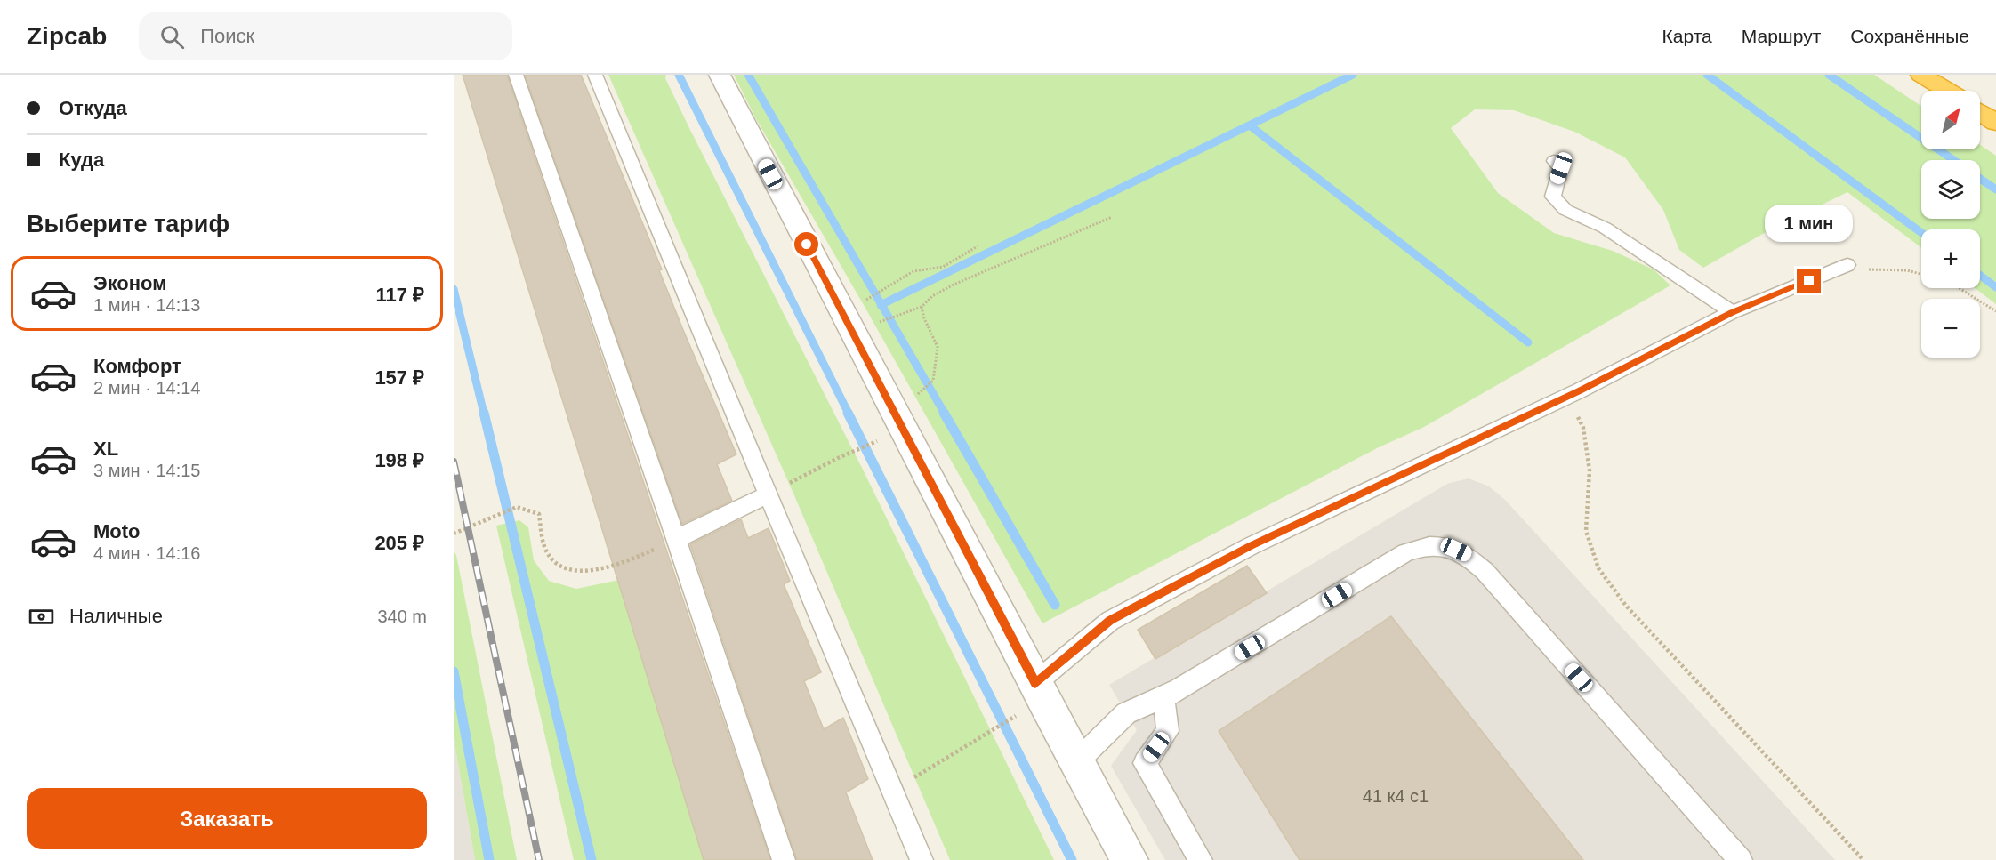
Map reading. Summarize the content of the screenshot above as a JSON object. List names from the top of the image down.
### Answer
{
  "house_numbers": ["41 к4 с1"],
  "north": "top right",
  "page": {
    "header": "Zipcab",
    "search": "Поиск",
    "nav": ["Карта", "Маршрут", "Сохранённые"],
    "banner": ["Откуда", "Куда"],
    "map_buttons": ["+", "−"],
    "heading": "Выберите тариф",
    "bubble": "1 мин",
    "list": [
      {
        "name": "Эконом",
        "note": "1 мин · 14:13",
        "value": "117 ₽"
      },
      {
        "name": "Комфорт",
        "note": "2 мин · 14:14",
        "value": "157 ₽"
      },
      {
        "name": "XL",
        "note": "3 мин · 14:15",
        "value": "198 ₽"
      },
      {
        "name": "Moto",
        "note": "4 мин · 14:16",
        "value": "205 ₽"
      }
    ],
    "pay": ["Наличные", "340 m"],
    "buttons": "Заказать"
  }
}
